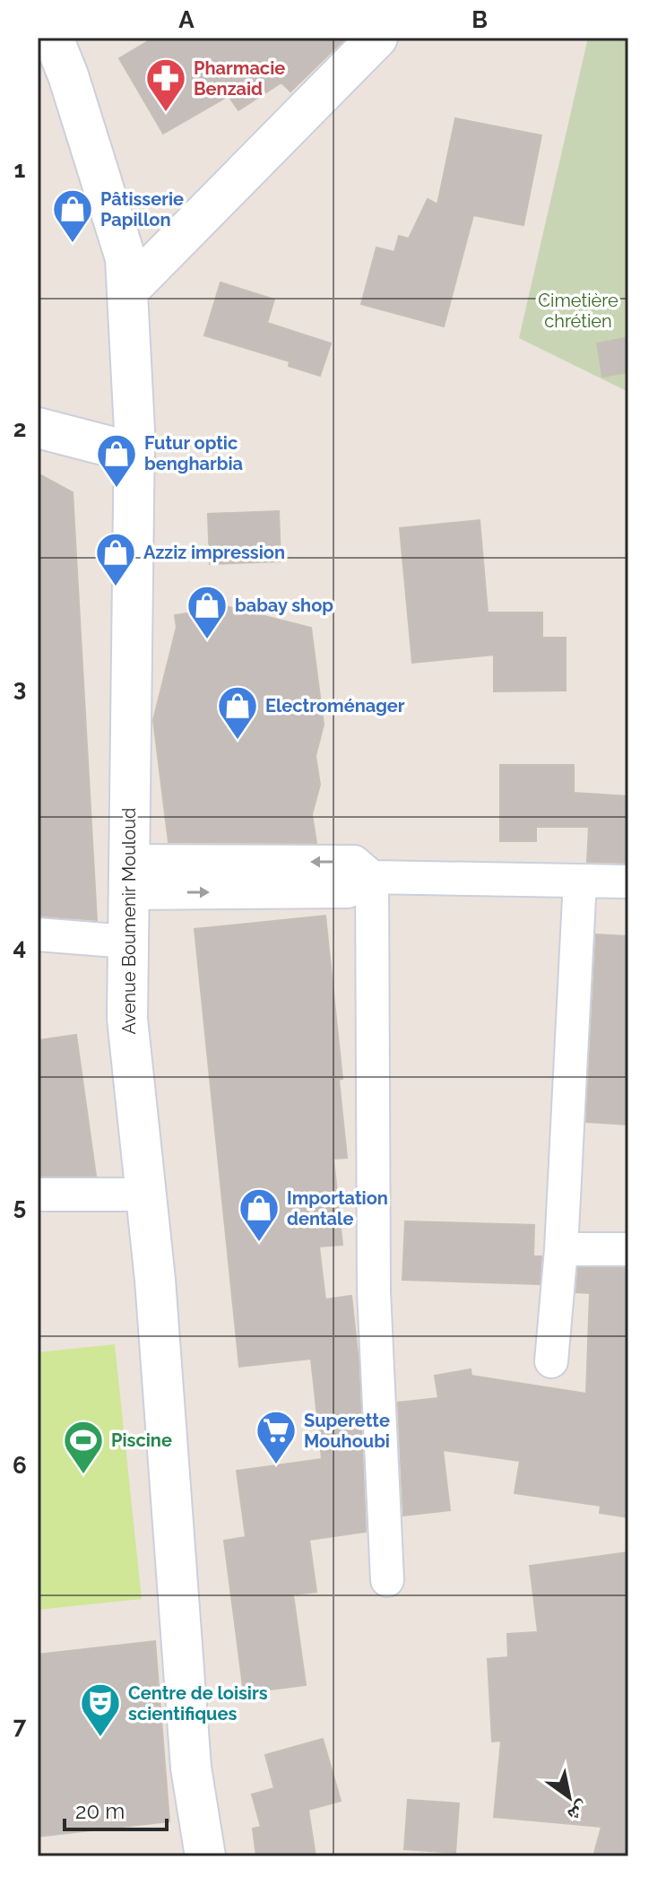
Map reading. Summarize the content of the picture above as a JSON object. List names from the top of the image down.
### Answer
{
  "streets": {
    "main road": ["Avenue Boumenir Mouloud"]
  },
  "parks": ["Cimetière chrétien"],
  "places": {
    "pharmacy": ["Pharmacie Benzaid"],
    "shop": [
      "Pâtisserie Papillon",
      "Futur optic bengharbia",
      "Azziz impression",
      "babay shop",
      "Electroménager",
      "Importation dentale"
    ],
    "supermarket": ["Superette Mouhoubi"],
    "sports": ["Piscine"],
    "theatre": ["Centre de loisirs scientifiques"]
  },
  "scale_bar": "20 m",
  "north": "bottom right",
  "grid": {
    "columns": ["A", "B"],
    "rows": [
      "1",
      "2",
      "3",
      "4",
      "5",
      "6",
      "7"
    ]
  }
}
